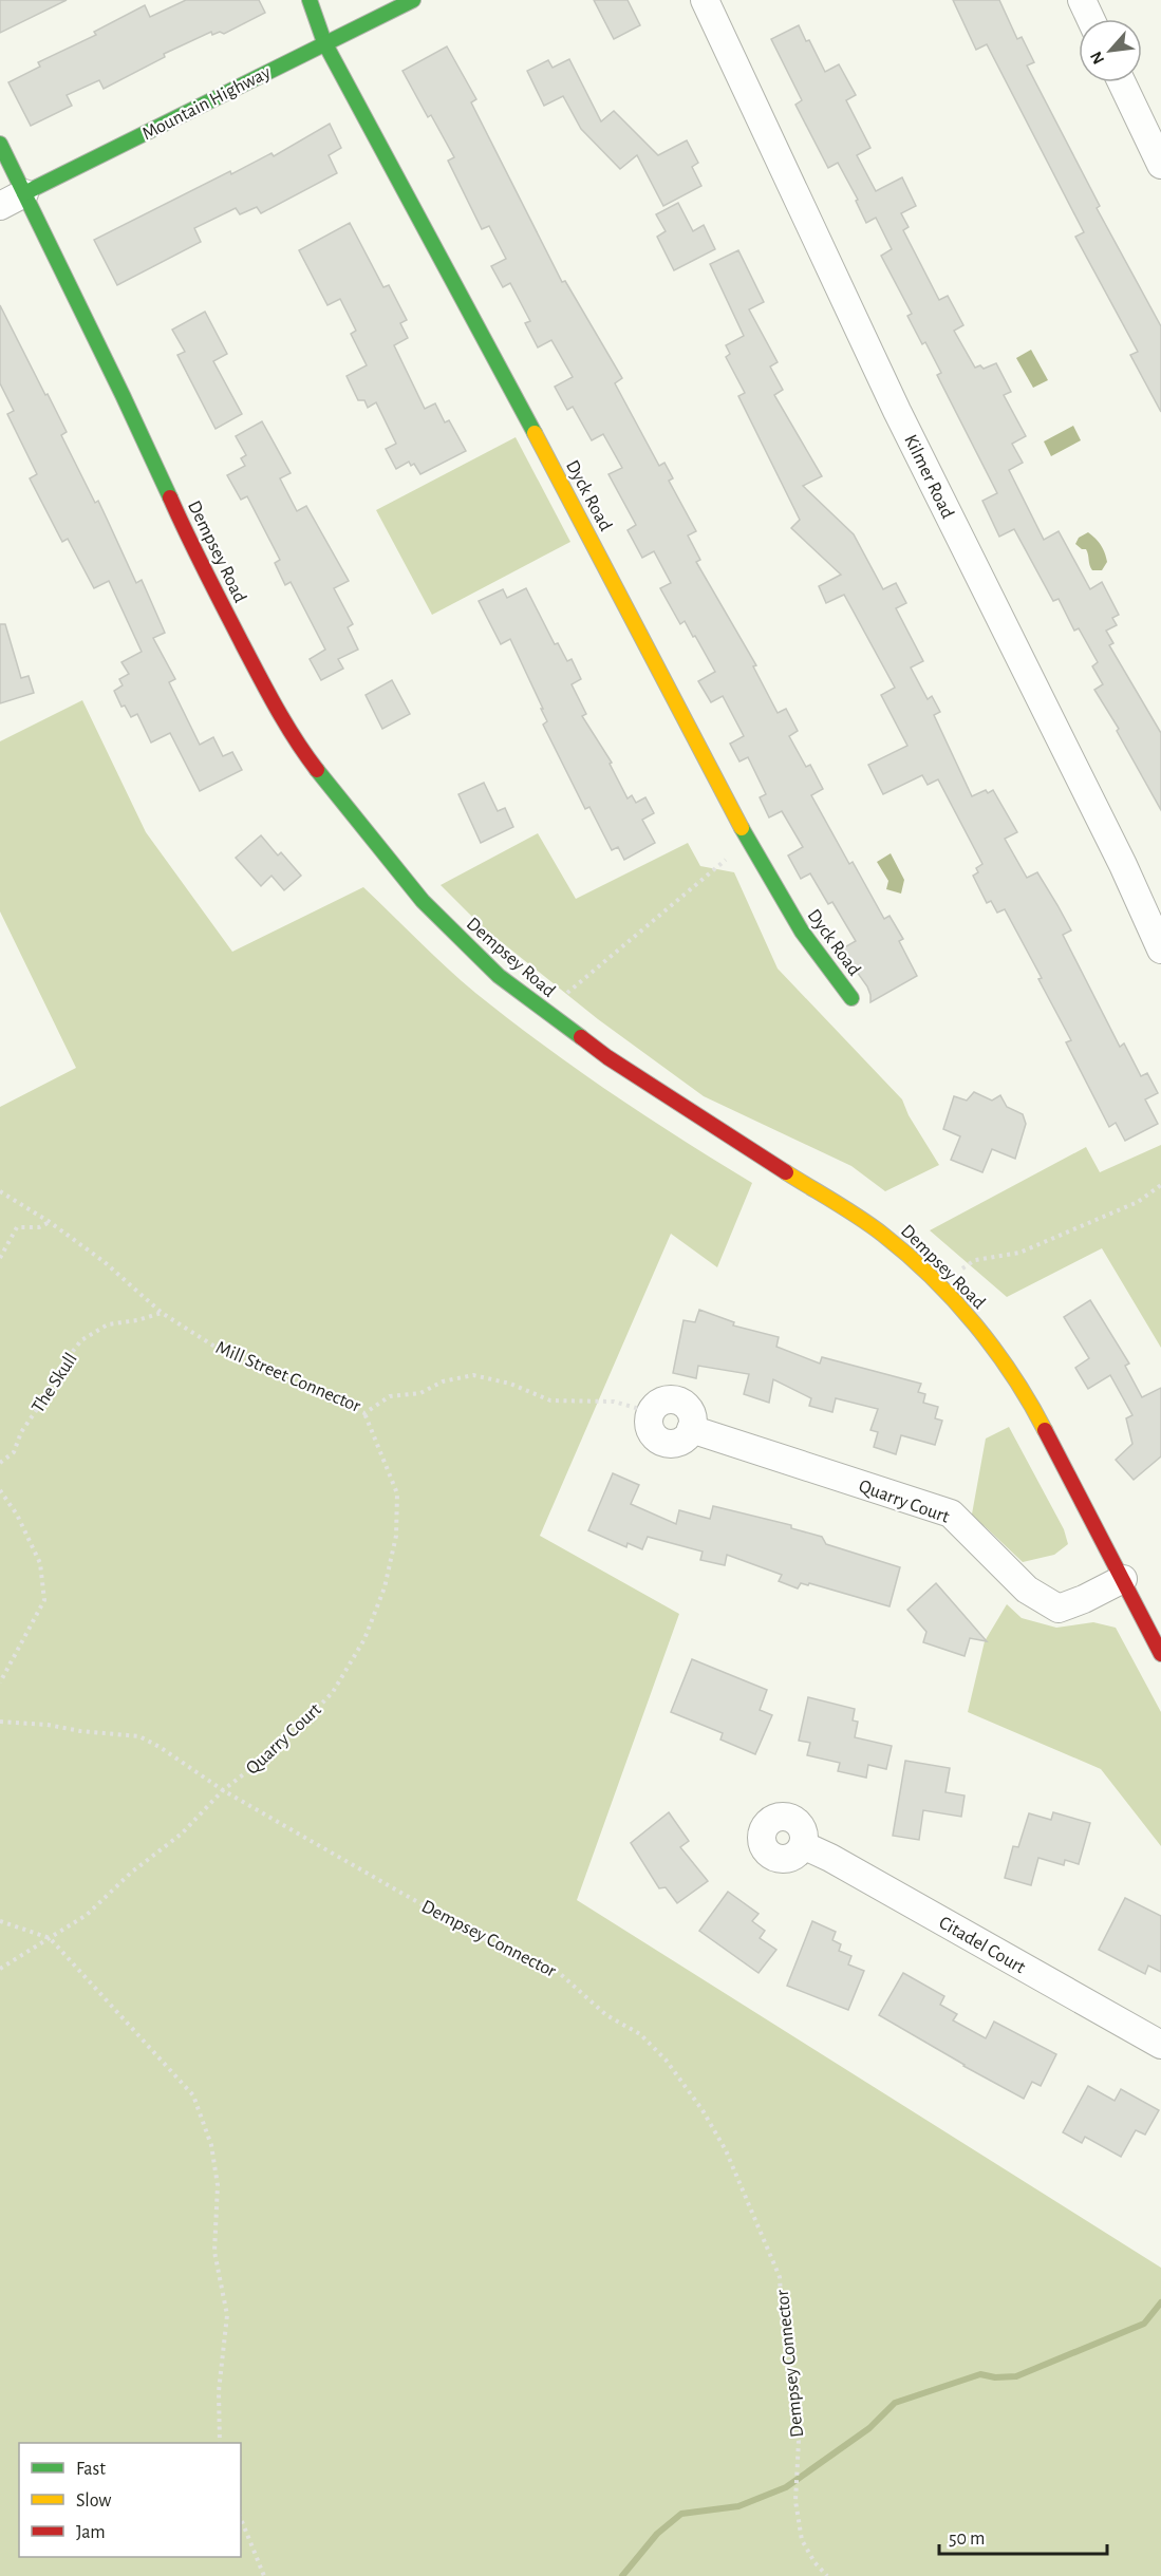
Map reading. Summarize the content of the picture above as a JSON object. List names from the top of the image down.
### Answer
{
  "streets": {
    "street": [
      "Mountain Highway",
      "Kilmer Road",
      "Dyck Road",
      "Dempsey Road",
      "Quarry Court",
      "Citadel Court"
    ],
    "path": ["Mill Street Connector", "The Skull", "Dempsey Connector"]
  },
  "crossings": [
    ["Mountain Highway", "Dyck Road"],
    ["Mountain Highway", "Dempsey Road"],
    ["Dempsey Road", "Quarry Court"],
    ["Mill Street Connector", "The Skull"],
    ["Mill Street Connector", "Quarry Court"],
    ["Quarry Court", "Dempsey Connector"]
  ],
  "legend": ["Fast", "Slow", "Jam"],
  "scale_bar": "50 m",
  "north": "bottom left"
}
